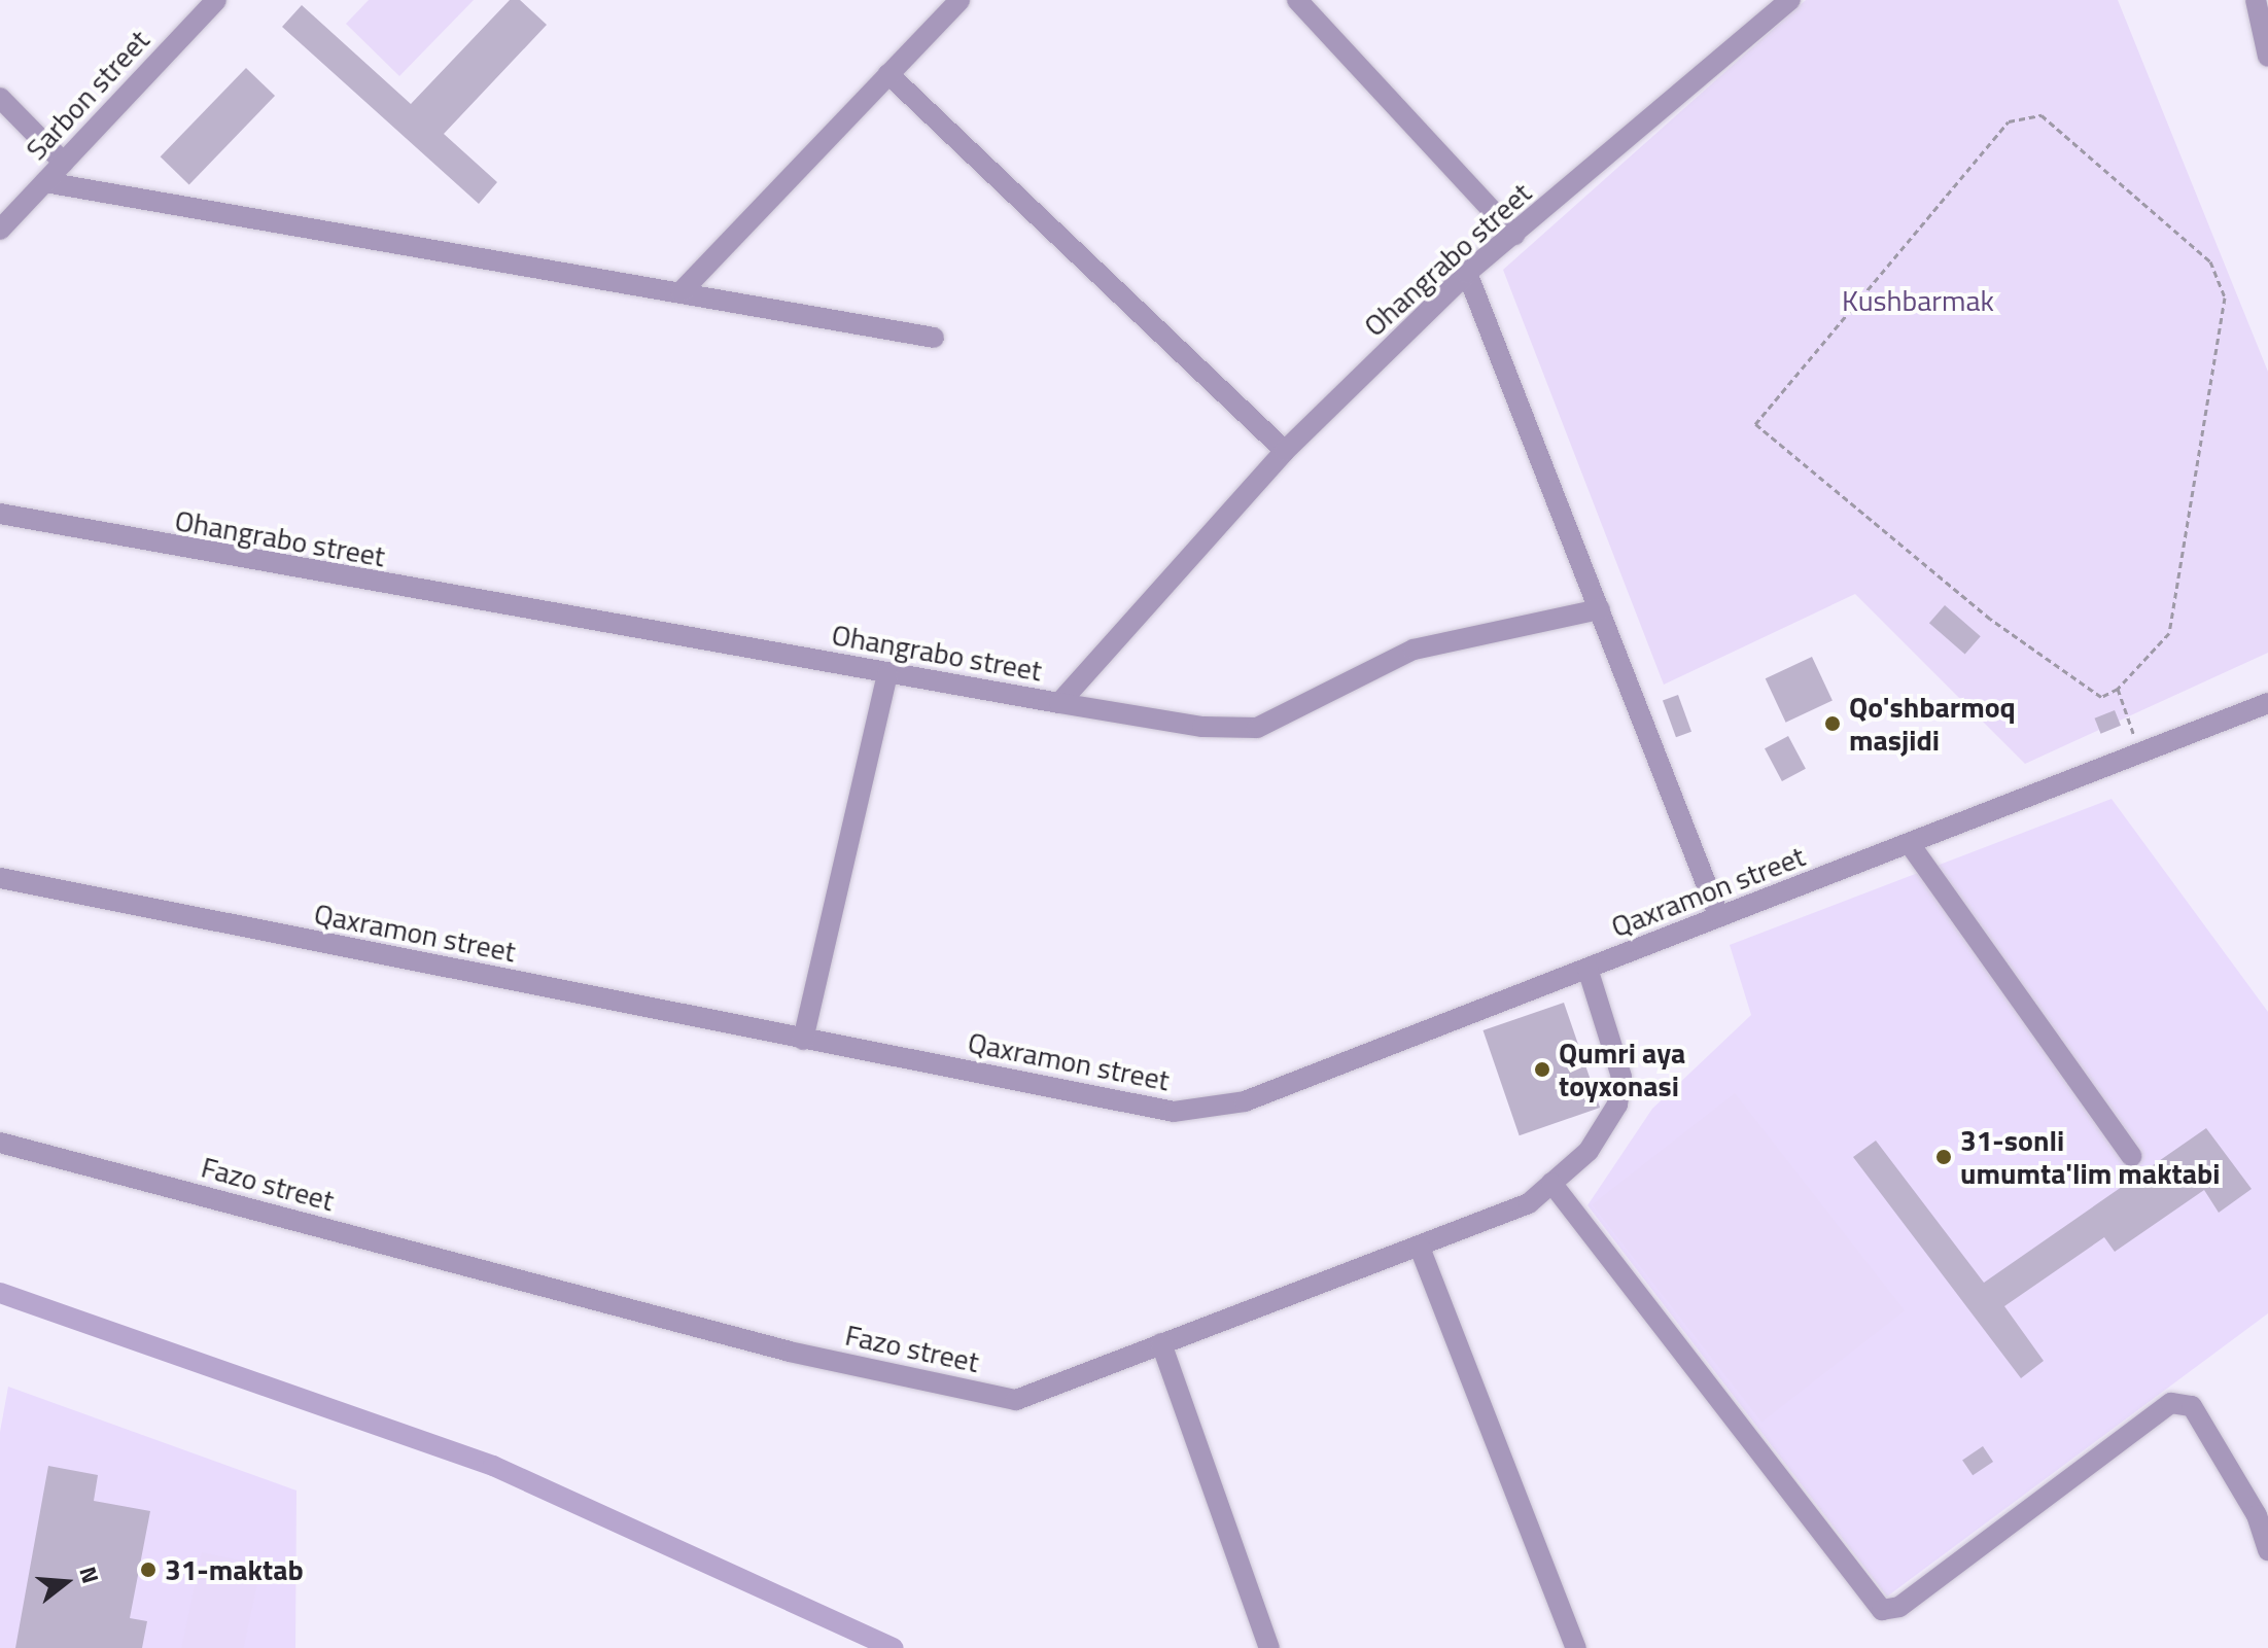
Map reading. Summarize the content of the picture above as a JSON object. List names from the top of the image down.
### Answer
{
  "streets": {
    "street": [
      "Sarbon street",
      "Ohangrabo street",
      "Qaxramon street",
      "Fazo street"
    ]
  },
  "crossings": [
    ["Qaxramon street", "Fazo street"]
  ],
  "parks": ["Kushbarmak"],
  "places": [
    "Qo'shbarmoq masjidi",
    "Qumri aya toyxonasi",
    "31-sonli umumta'lim maktabi",
    "31-maktab"
  ],
  "north": "right"
}
